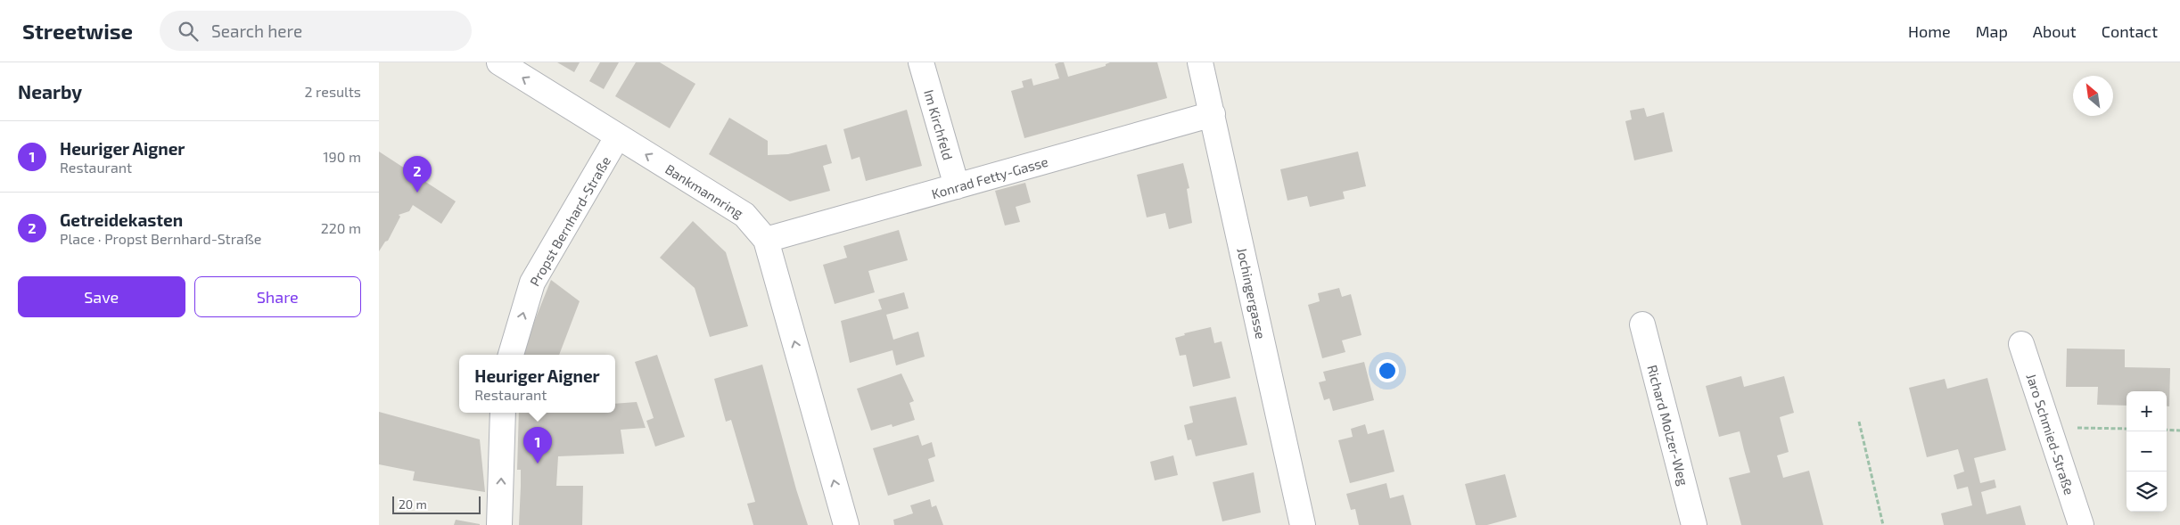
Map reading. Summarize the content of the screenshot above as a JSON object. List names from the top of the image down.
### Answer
{
  "streets": {
    "street": [
      "Im Kirchfeld",
      "Konrad Fetty-Gasse",
      "Bankmannring",
      "Propst Bernhard-Straße",
      "Jochingergasse",
      "Richard Molzer-Weg",
      "Jaro Schmied-Straße"
    ]
  },
  "crossings": [
    ["Im Kirchfeld", "Konrad Fetty-Gasse"],
    ["Konrad Fetty-Gasse", "Bankmannring"],
    ["Konrad Fetty-Gasse", "Jochingergasse"],
    ["Bankmannring", "Propst Bernhard-Straße"]
  ],
  "one_way": ["Bankmannring", "Propst Bernhard-Straße"],
  "scale_bar": "20 m",
  "north": "top left",
  "page": {
    "header": "Streetwise",
    "search": "Search here",
    "nav": [
      "Home",
      "Map",
      "About",
      "Contact"
    ],
    "heading": ["Nearby", "2 results"],
    "list": [
      {
        "mark": "1",
        "name": "Heuriger Aigner",
        "note": "Restaurant",
        "value": "190 m"
      },
      {
        "mark": "2",
        "name": "Getreidekasten",
        "note": "Place · Propst Bernhard-Straße",
        "value": "220 m"
      }
    ],
    "pins": ["2", "1"],
    "buttons": ["Save", "Share"],
    "popup": ["Heuriger Aigner", "Restaurant"],
    "map_buttons": ["+", "−"],
    "scale": "20 m"
  }
}
